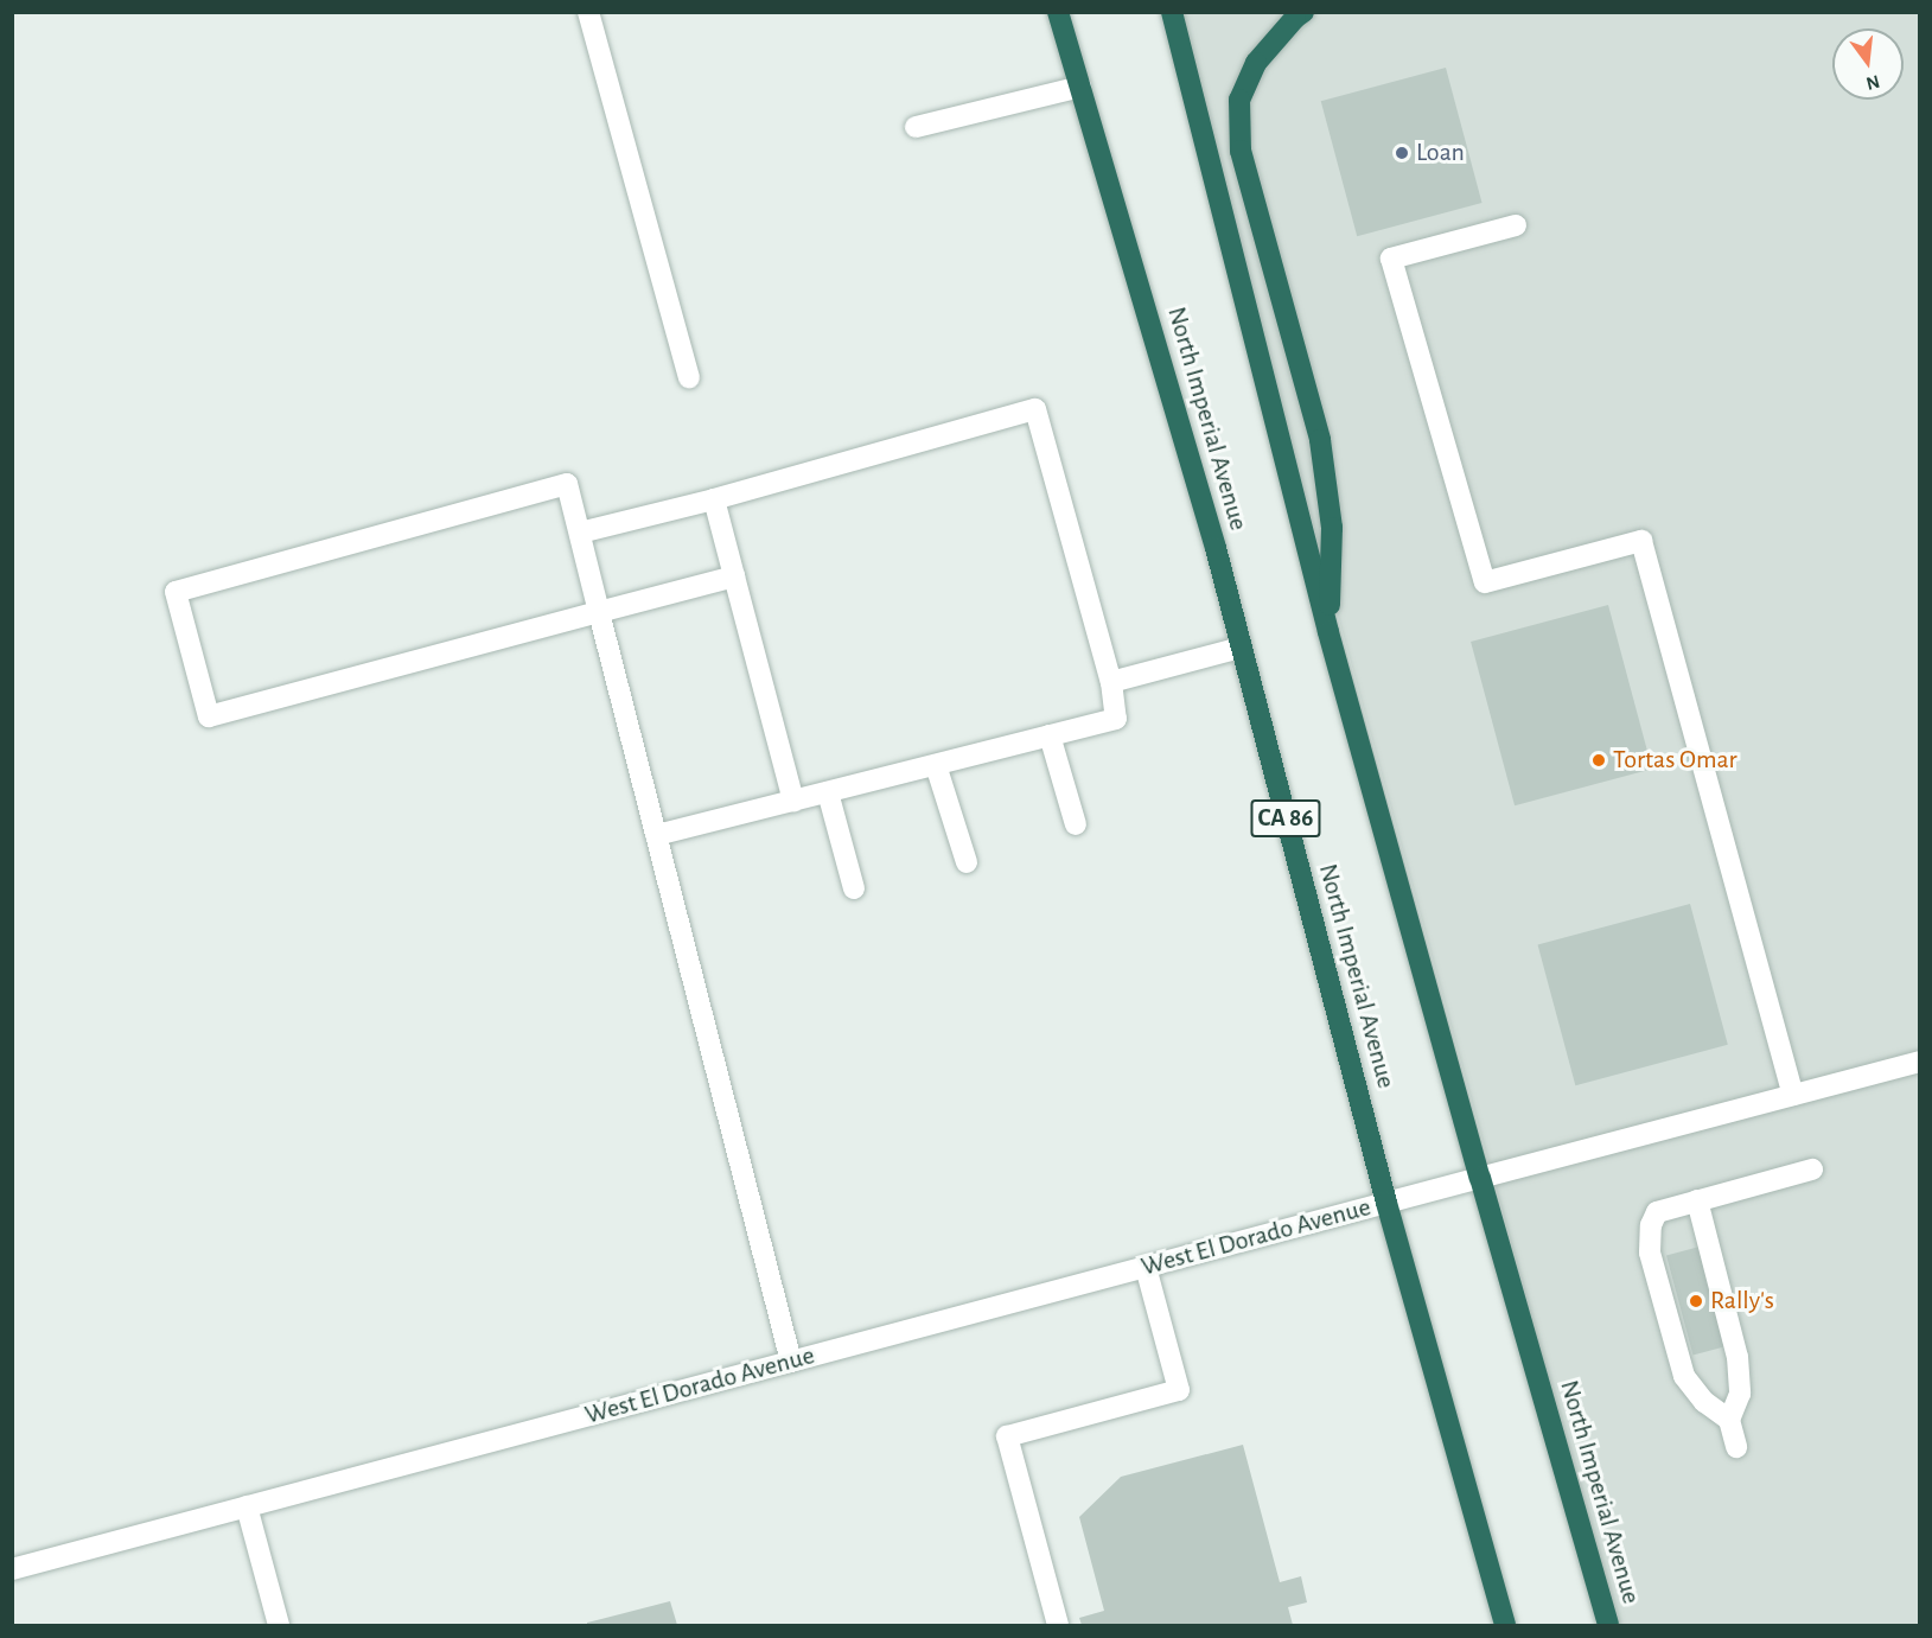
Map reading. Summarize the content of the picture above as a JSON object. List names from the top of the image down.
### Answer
{
  "streets": {
    "highway": ["North Imperial Avenue", "CA 86"],
    "street": ["West El Dorado Avenue"]
  },
  "crossings": [
    ["North Imperial Avenue", "West El Dorado Avenue"]
  ],
  "places": ["Loan", "Tortas Omar", "Rally's"],
  "north": "bottom"
}
